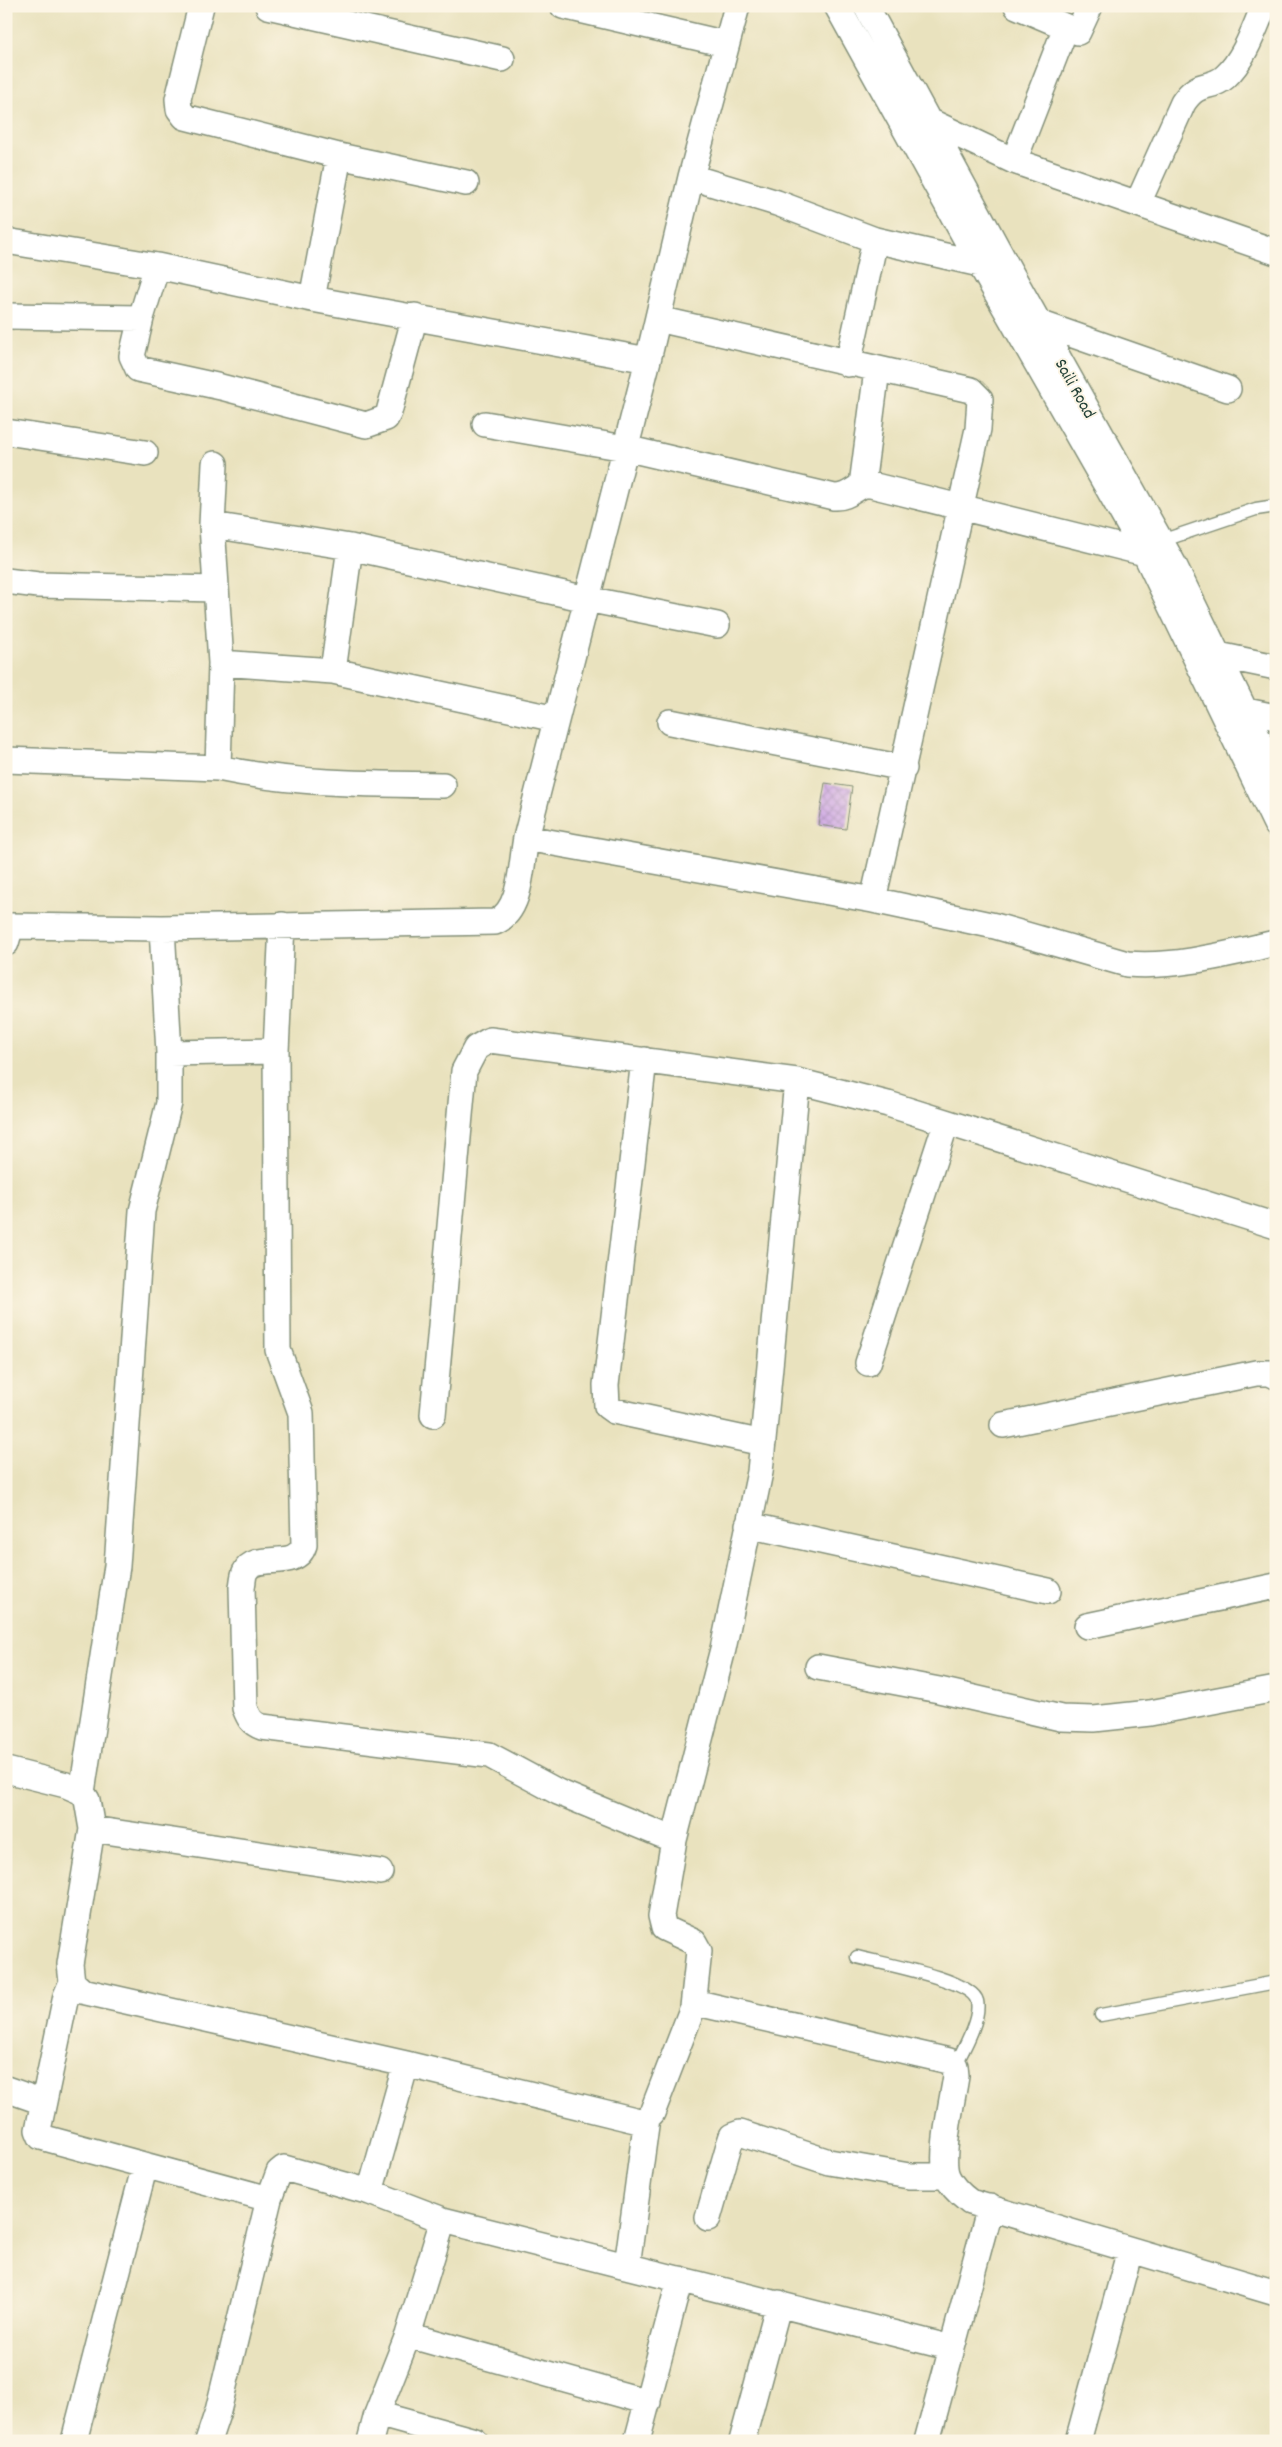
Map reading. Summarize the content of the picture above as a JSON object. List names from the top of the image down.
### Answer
{
  "streets": {
    "street": ["Saili Road"]
  }
}
